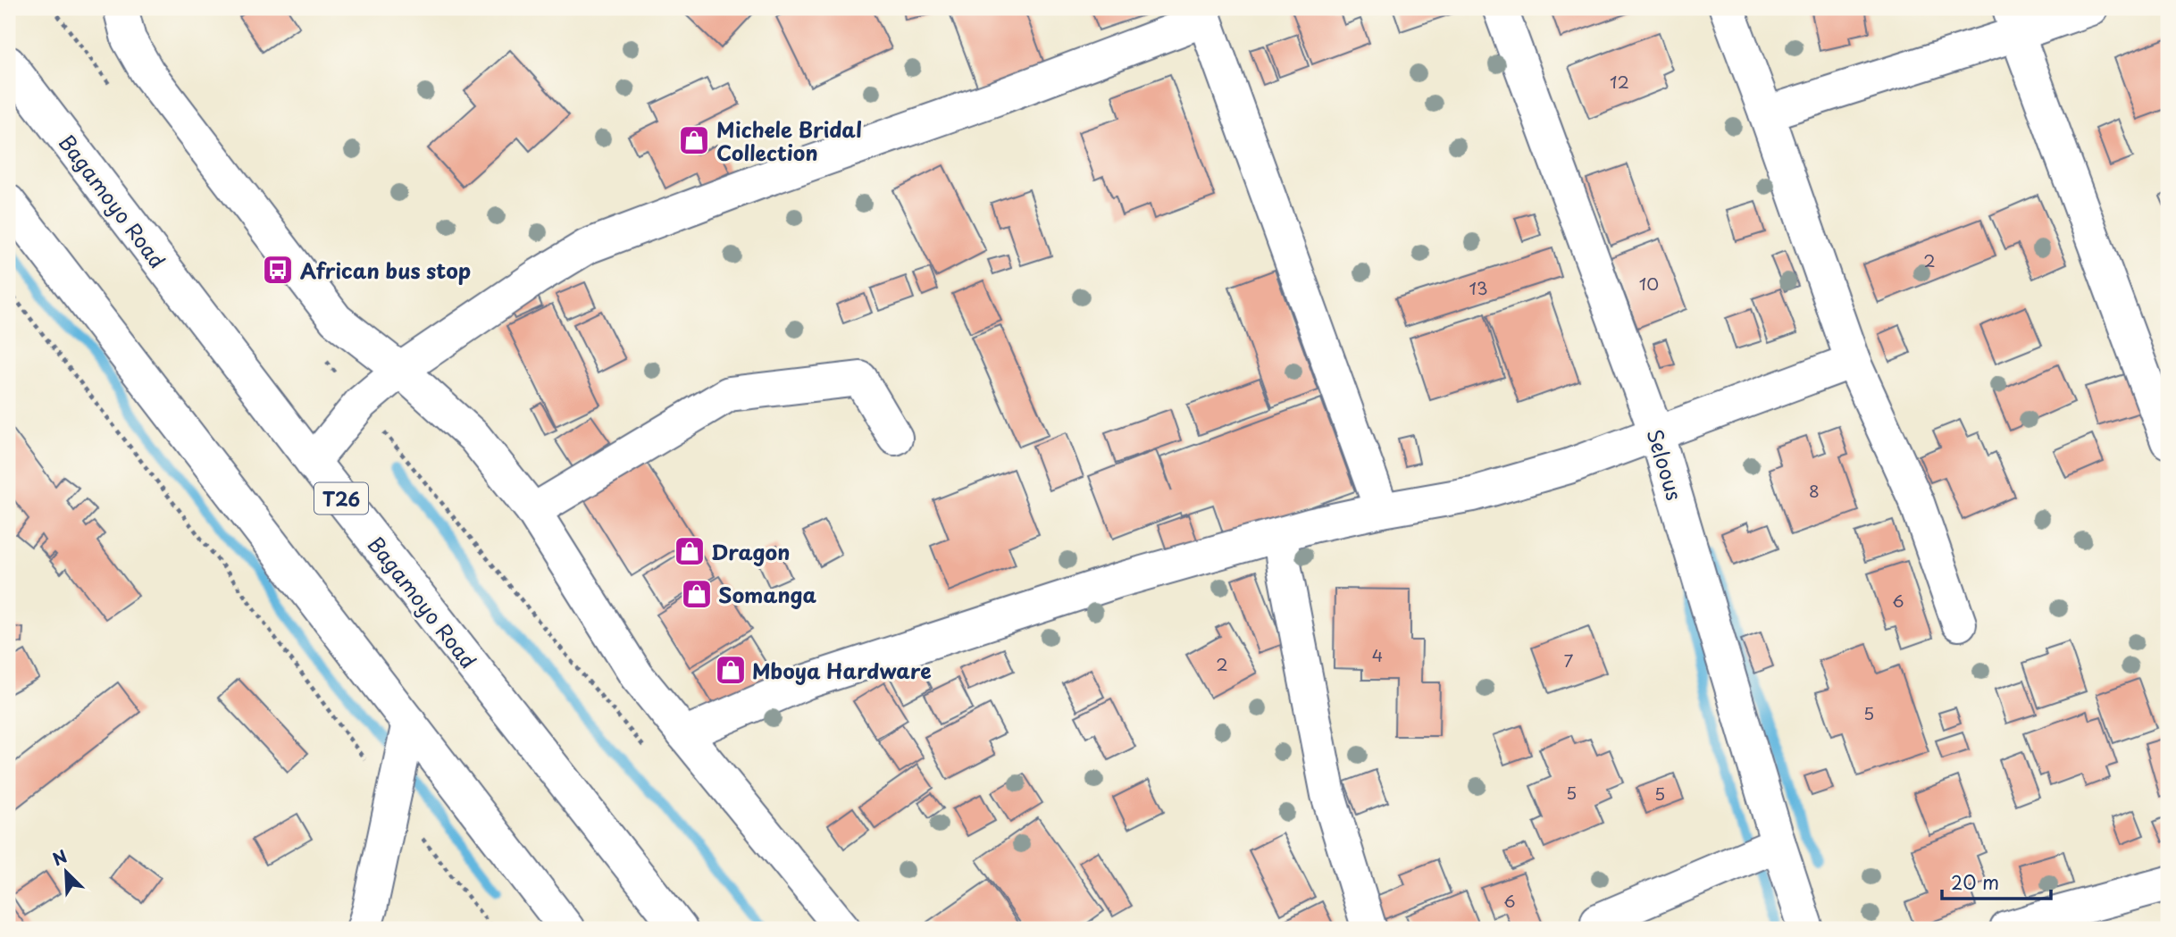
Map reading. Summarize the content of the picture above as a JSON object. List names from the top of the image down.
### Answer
{
  "streets": {
    "main road": ["Bagamoyo Road", "Seloous", "T26"]
  },
  "places": {
    "shop": [
      "Michele Bridal Collection",
      "Dragon",
      "Somanga",
      "Mboya Hardware"
    ],
    "bus stop": ["African bus stop"]
  },
  "house_numbers": [
    "12",
    "2",
    "10",
    "13",
    "8",
    "6",
    "4",
    "7",
    "2",
    "5",
    "5",
    "5",
    "6"
  ],
  "scale_bar": "20 m",
  "north": "top left"
}
